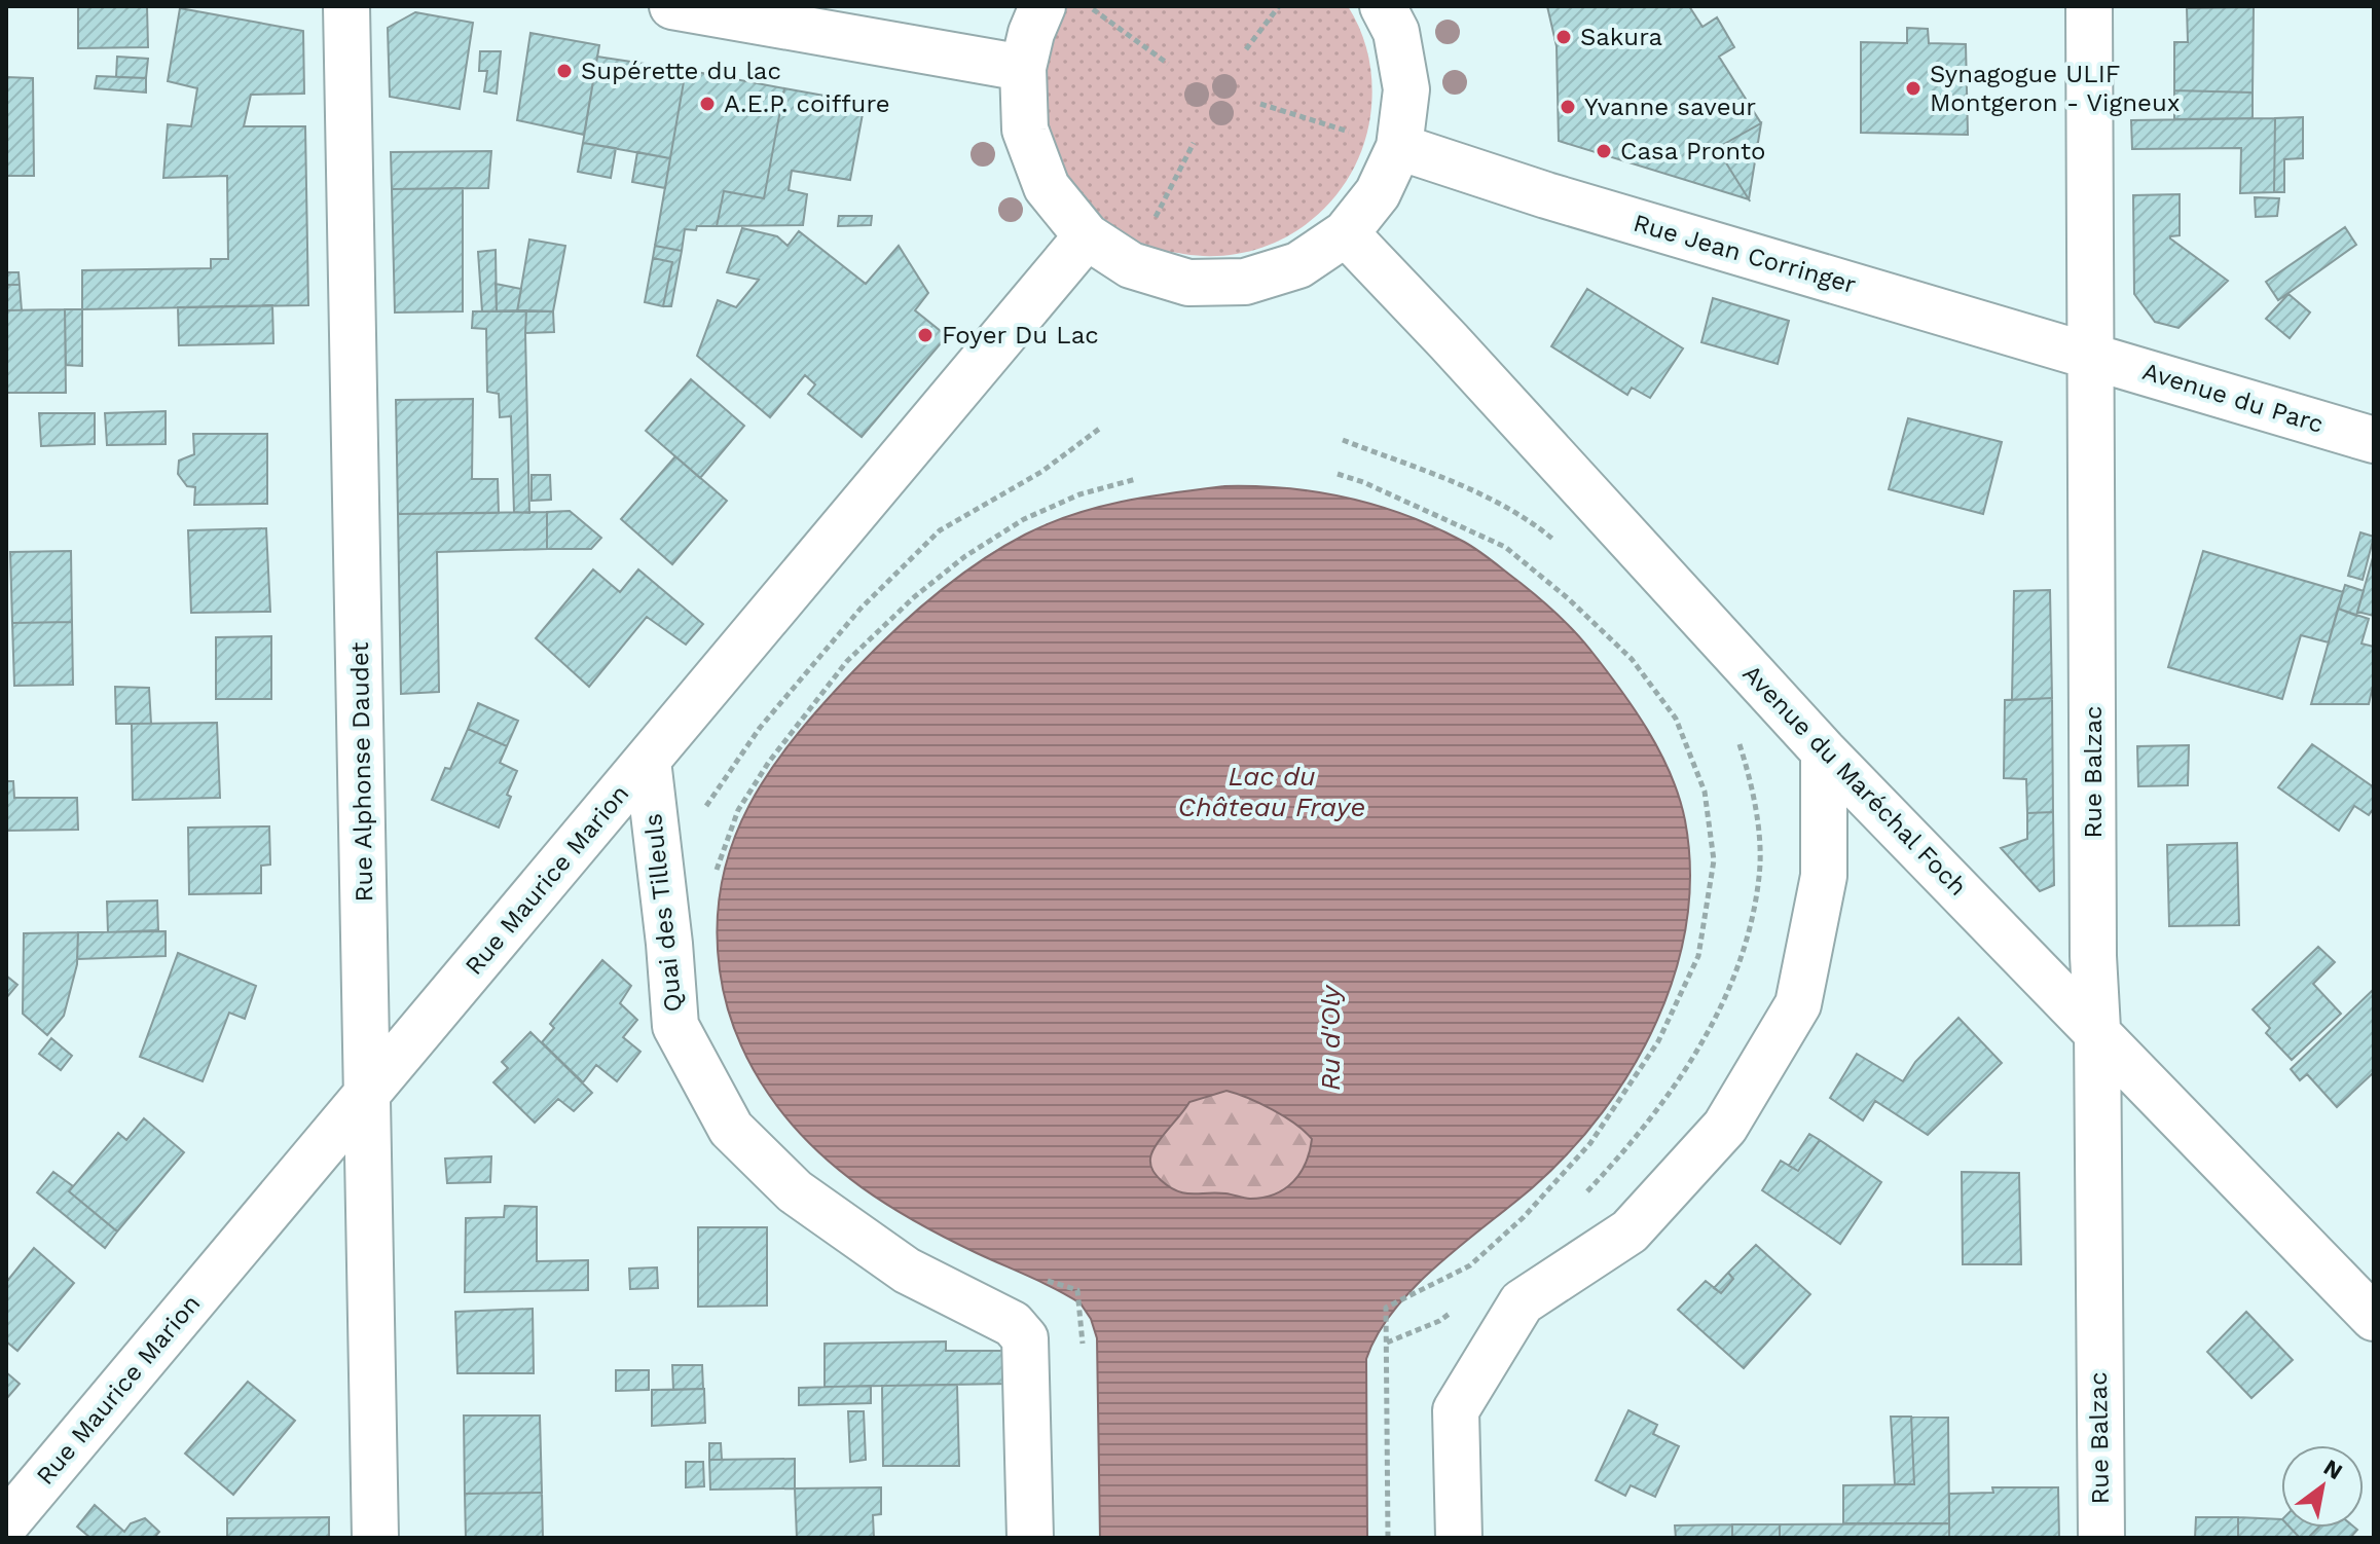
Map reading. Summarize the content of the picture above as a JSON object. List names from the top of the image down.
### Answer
{
  "streets": {
    "street": [
      "Rue Jean Corringer",
      "Avenue du Parc",
      "Rue Alphonse Daudet",
      "Rue Balzac",
      "Avenue du Maréchal Foch",
      "Rue Maurice Marion",
      "Quai des Tilleuls"
    ]
  },
  "crossings": [
    ["Rue Jean Corringer", "Avenue du Parc"],
    ["Rue Jean Corringer", "Rue Balzac"],
    ["Avenue du Parc", "Rue Balzac"],
    ["Rue Alphonse Daudet", "Rue Maurice Marion"],
    ["Rue Balzac", "Avenue du Maréchal Foch"],
    ["Rue Maurice Marion", "Quai des Tilleuls"]
  ],
  "water": ["Lac du Château Fraye", "Ru d'Oly"],
  "places": [
    "Sakura",
    "Supérette du lac",
    "Synagogue ULIF Montgeron - Vigneux",
    "A.E.P. coiffure",
    "Yvanne saveur",
    "Casa Pronto",
    "Foyer Du Lac"
  ],
  "north": "top right"
}
